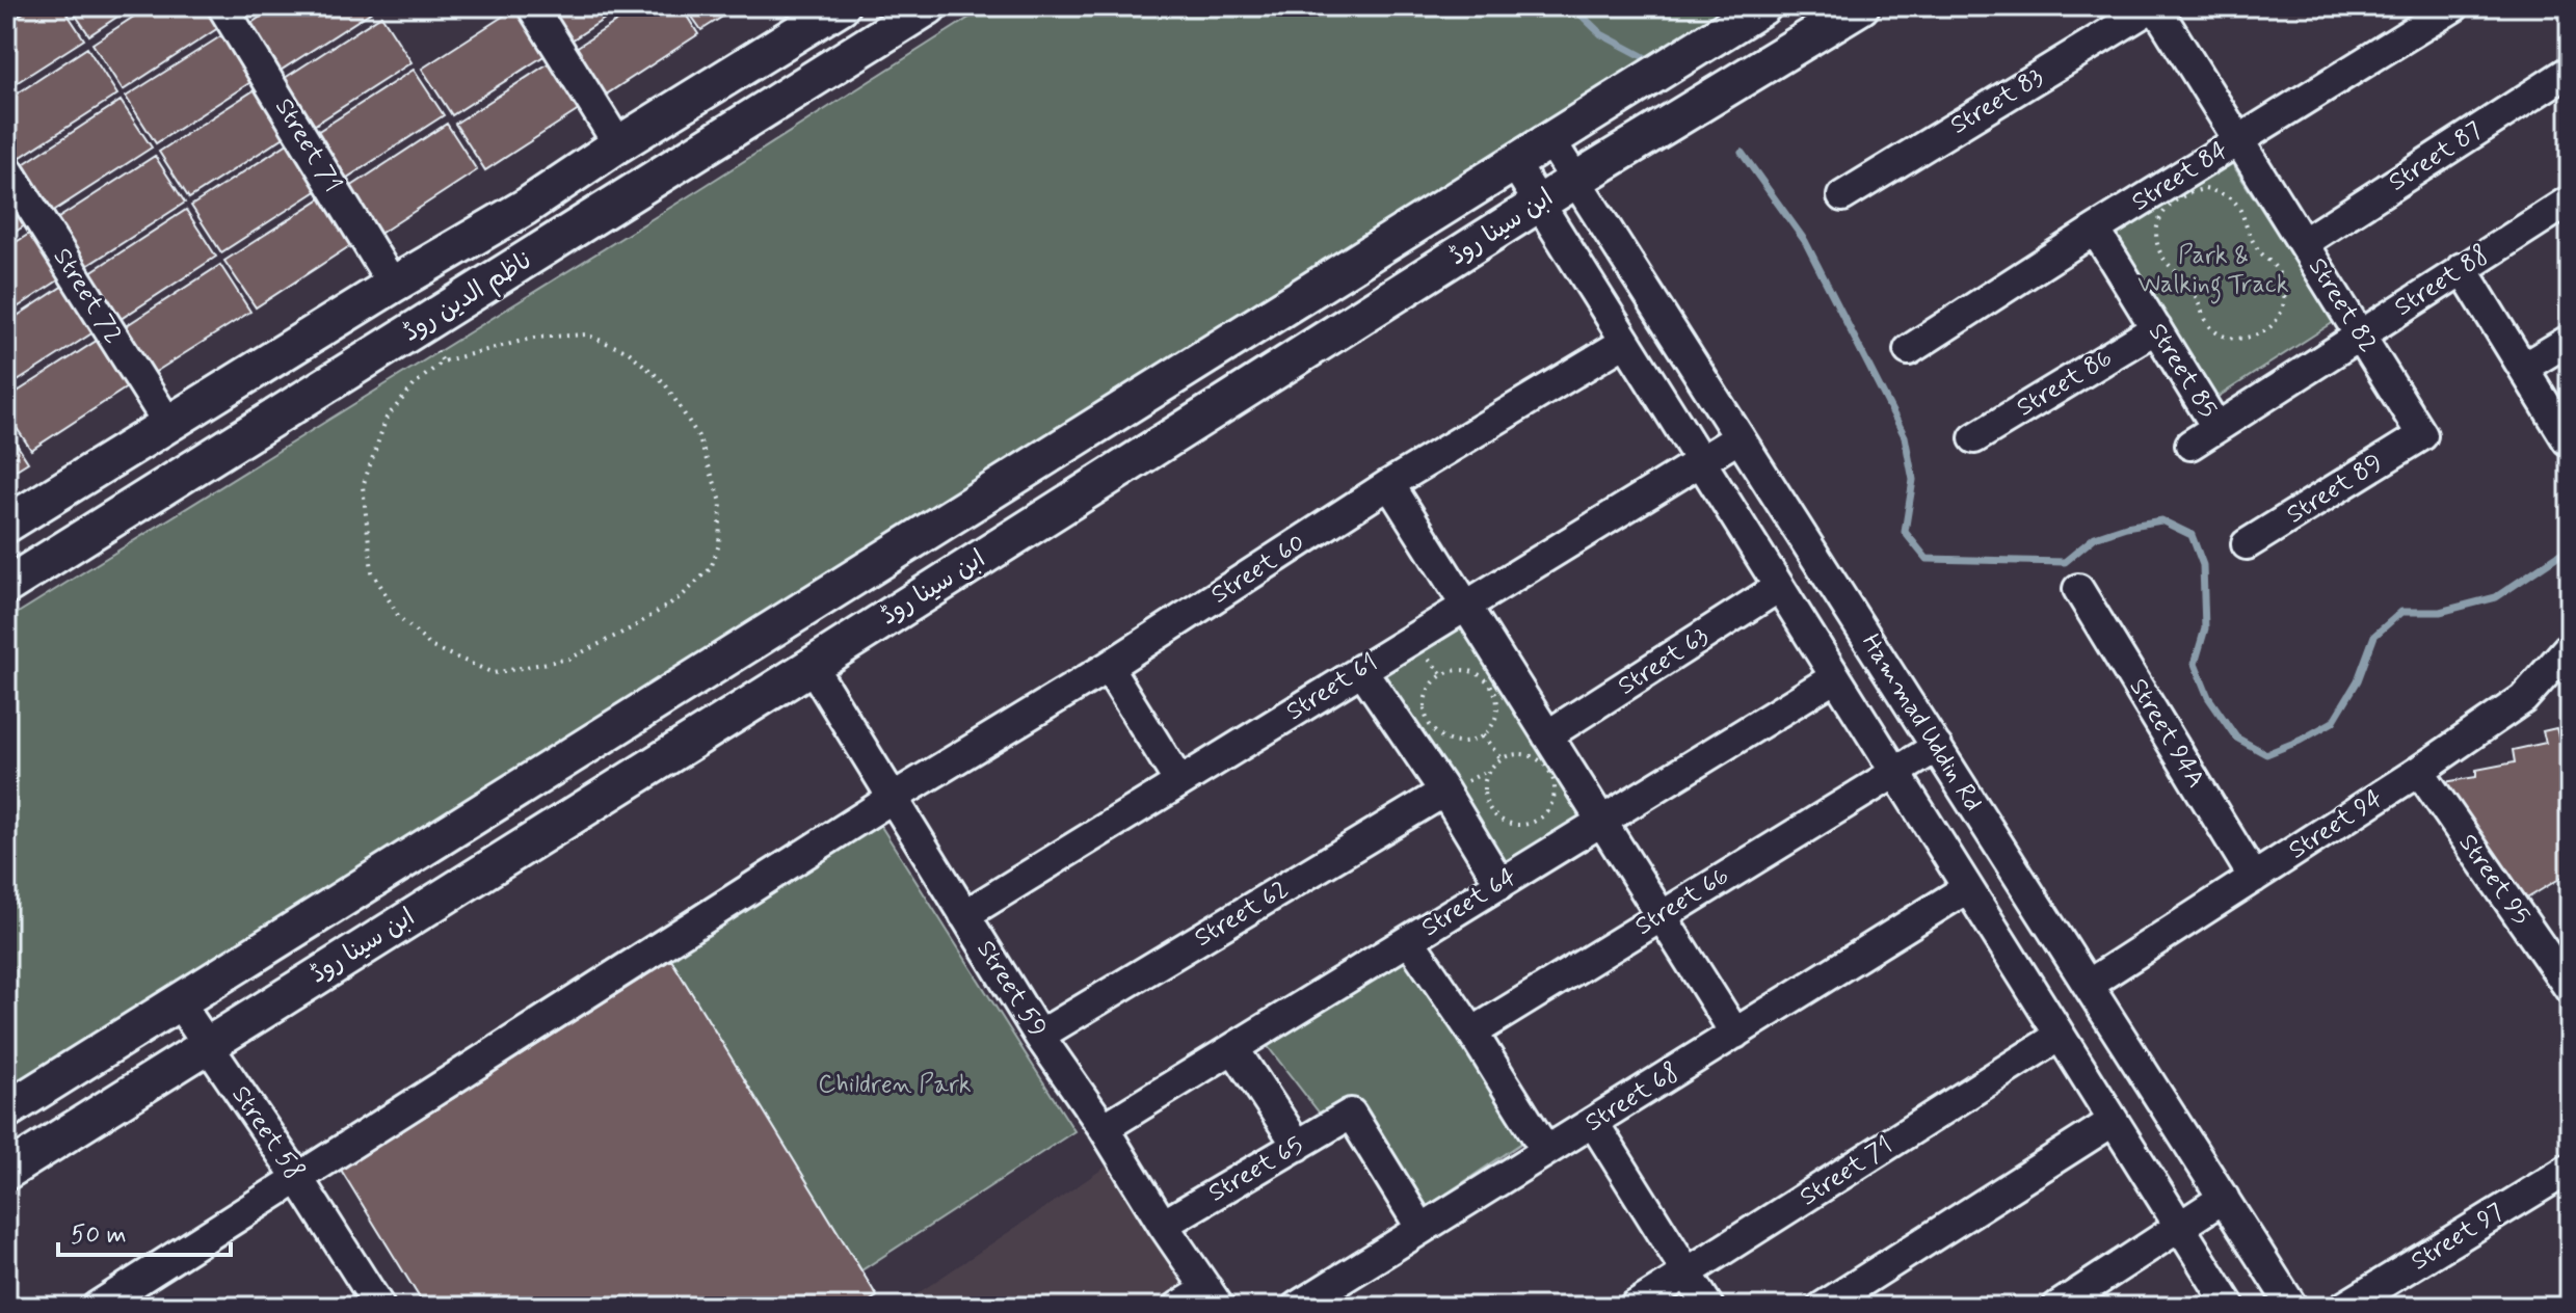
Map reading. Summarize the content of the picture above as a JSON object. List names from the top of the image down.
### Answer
{
  "streets": {
    "main road": ["ابن سینا روڈ", "ناظم الدین روڈ"],
    "street": [
      "Street 83",
      "Street 71",
      "Street 87",
      "Street 84",
      "Street 88",
      "Street 72",
      "Street 82",
      "Street 85",
      "Street 86",
      "Street 89",
      "Street 60",
      "Street 63",
      "Street 61",
      "Hammad Uddin Rd",
      "Street 94A",
      "Street 94",
      "Street 95",
      "Street 66",
      "Street 64",
      "Street 62",
      "Street 59",
      "Street 68",
      "Street 58",
      "Street 65",
      "Street 97"
    ]
  },
  "crossings": [
    ["Street 83", "Street 82"],
    ["Street 71", "ناظم الدین روڈ"],
    ["Street 71", "Hammad Uddin Rd"],
    ["Street 87", "Street 82"],
    ["Street 84", "Street 82"],
    ["Street 84", "Street 85"],
    ["ابن سینا روڈ", "Hammad Uddin Rd"],
    ["ابن سینا روڈ", "Street 59"],
    ["ابن سینا روڈ", "Street 58"],
    ["Street 88", "Street 82"],
    ["Street 88", "Street 85"],
    ["Street 72", "ناظم الدین روڈ"],
    ["Street 82", "Street 89"],
    ["Street 85", "Street 86"],
    ["Street 60", "Hammad Uddin Rd"],
    ["Street 60", "Street 59"],
    ["Street 60", "Street 58"],
    ["Street 63", "Hammad Uddin Rd"],
    ["Street 61", "Hammad Uddin Rd"],
    ["Street 61", "Street 59"],
    ["Hammad Uddin Rd", "Street 94"],
    ["Hammad Uddin Rd", "Street 66"],
    ["Hammad Uddin Rd", "Street 64"],
    ["Hammad Uddin Rd", "Street 68"],
    ["Street 94A", "Street 94"],
    ["Street 94", "Street 95"],
    ["Street 64", "Street 59"],
    ["Street 62", "Street 59"],
    ["Street 59", "Street 65"],
    ["Street 68", "Street 65"]
  ],
  "parks": ["Park & Walking Track", "Children Park"],
  "scale_bar": "50 m"
}
